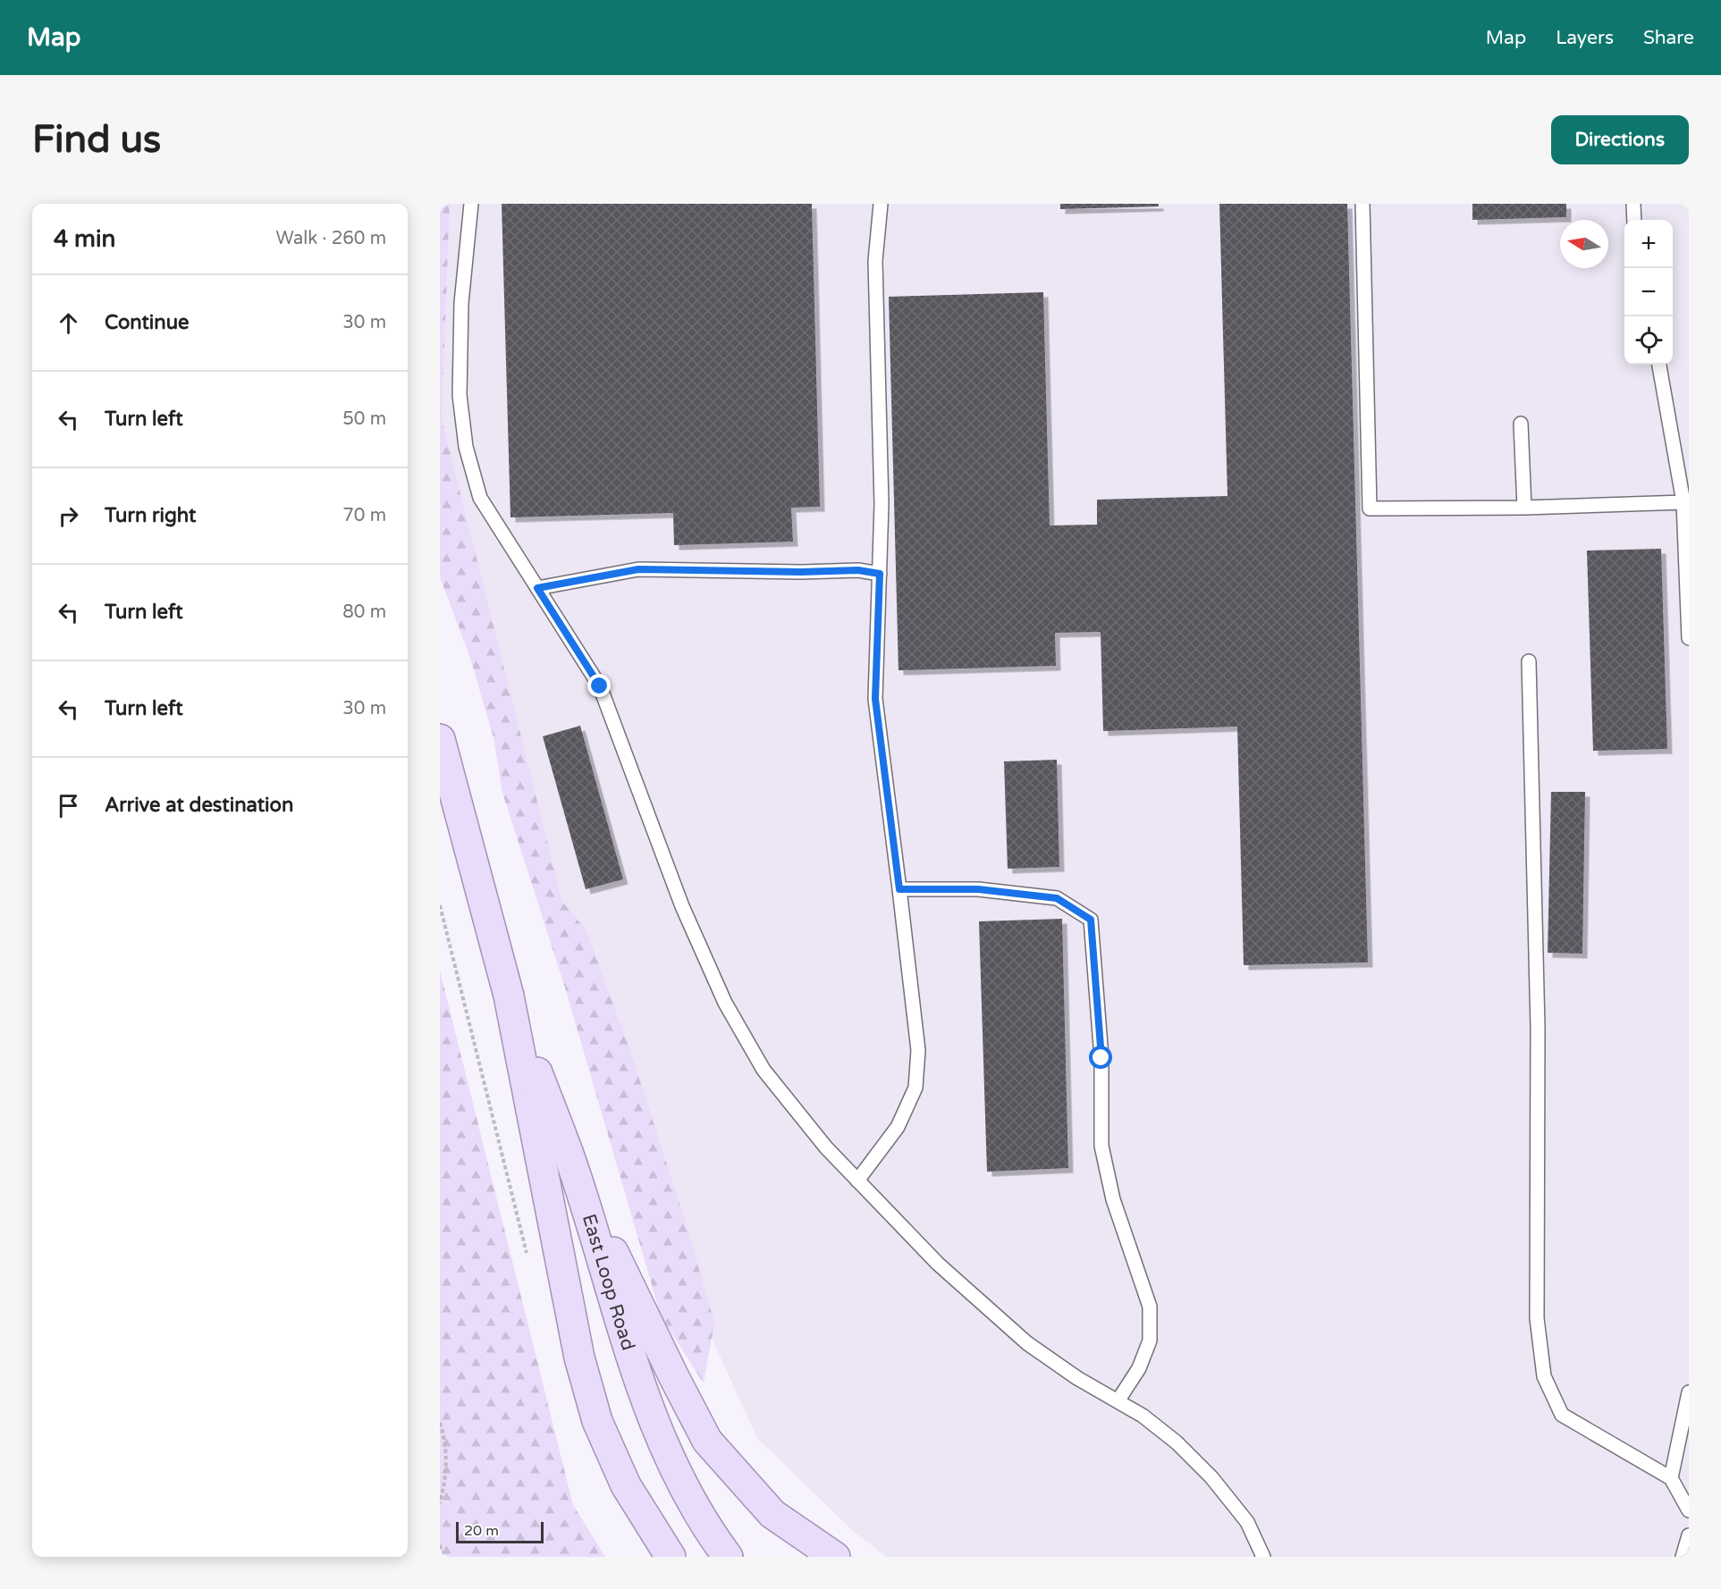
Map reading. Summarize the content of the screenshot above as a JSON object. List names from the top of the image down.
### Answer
{
  "streets": {
    "main road": ["East Loop Road"]
  },
  "scale_bar": "20 m",
  "north": "left",
  "page": {
    "header": "Map",
    "nav": ["Map", "Layers", "Share"],
    "buttons": "Directions",
    "title": "Find us",
    "heading": ["4 min", "Walk · 260 m"],
    "map_buttons": ["+", "−"],
    "list": [
      ["Continue", "30 m"],
      ["Turn left", "50 m"],
      ["Turn right", "70 m"],
      ["Turn left", "80 m"],
      ["Turn left", "30 m"],
      "Arrive at destination"
    ],
    "scale": "20 m"
  }
}
